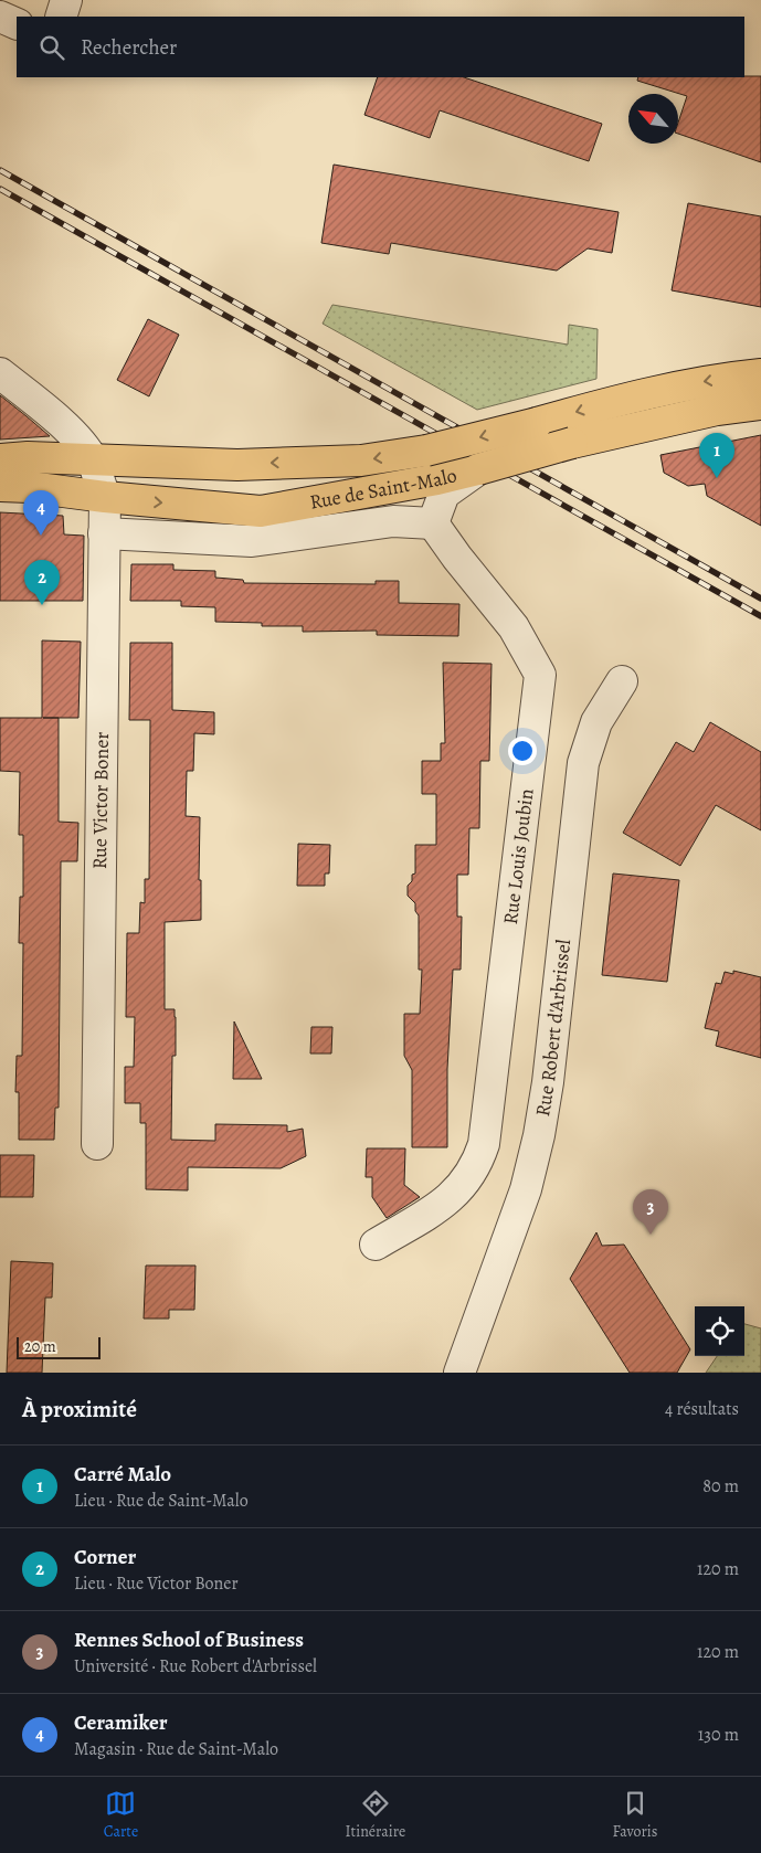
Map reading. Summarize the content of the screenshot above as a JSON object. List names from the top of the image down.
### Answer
{
  "streets": {
    "main road": ["Rue de Saint-Malo"],
    "street": ["Rue Victor Boner", "Rue Louis Joubin", "Rue Robert d'Arbrissel"]
  },
  "crossings": [
    ["Rue de Saint-Malo", "Rue Victor Boner"],
    ["Rue de Saint-Malo", "Rue Louis Joubin"]
  ],
  "scale_bar": "20 m",
  "north": "top left",
  "page": {
    "search": "Rechercher",
    "pins": [
      "1",
      "4",
      "2",
      "3"
    ],
    "scale": "20 m",
    "heading": ["À proximité", "4 résultats"],
    "list": [
      {
        "mark": "1",
        "name": "Carré Malo",
        "note": "Lieu · Rue de Saint-Malo",
        "value": "80 m"
      },
      {
        "mark": "2",
        "name": "Corner",
        "note": "Lieu · Rue Victor Boner",
        "value": "120 m"
      },
      {
        "mark": "3",
        "name": "Rennes School of Business",
        "note": "Université · Rue Robert d'Arbrissel",
        "value": "120 m"
      },
      {
        "mark": "4",
        "name": "Ceramiker",
        "note": "Magasin · Rue de Saint-Malo",
        "value": "130 m"
      }
    ],
    "nav": ["Carte", "Itinéraire", "Favoris"]
  }
}
